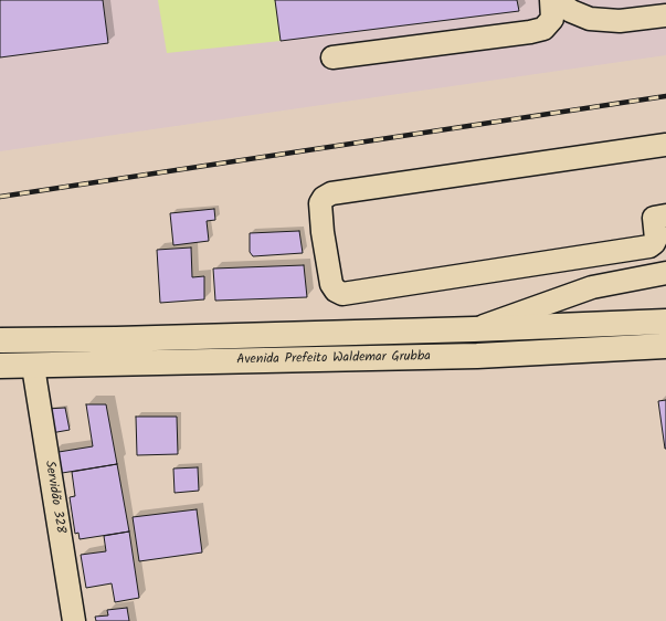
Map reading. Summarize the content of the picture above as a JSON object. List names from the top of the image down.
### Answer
{
  "streets": {
    "highway": ["Avenida Prefeito Waldemar Grubba"],
    "street": ["Servidão 328"]
  }
}
